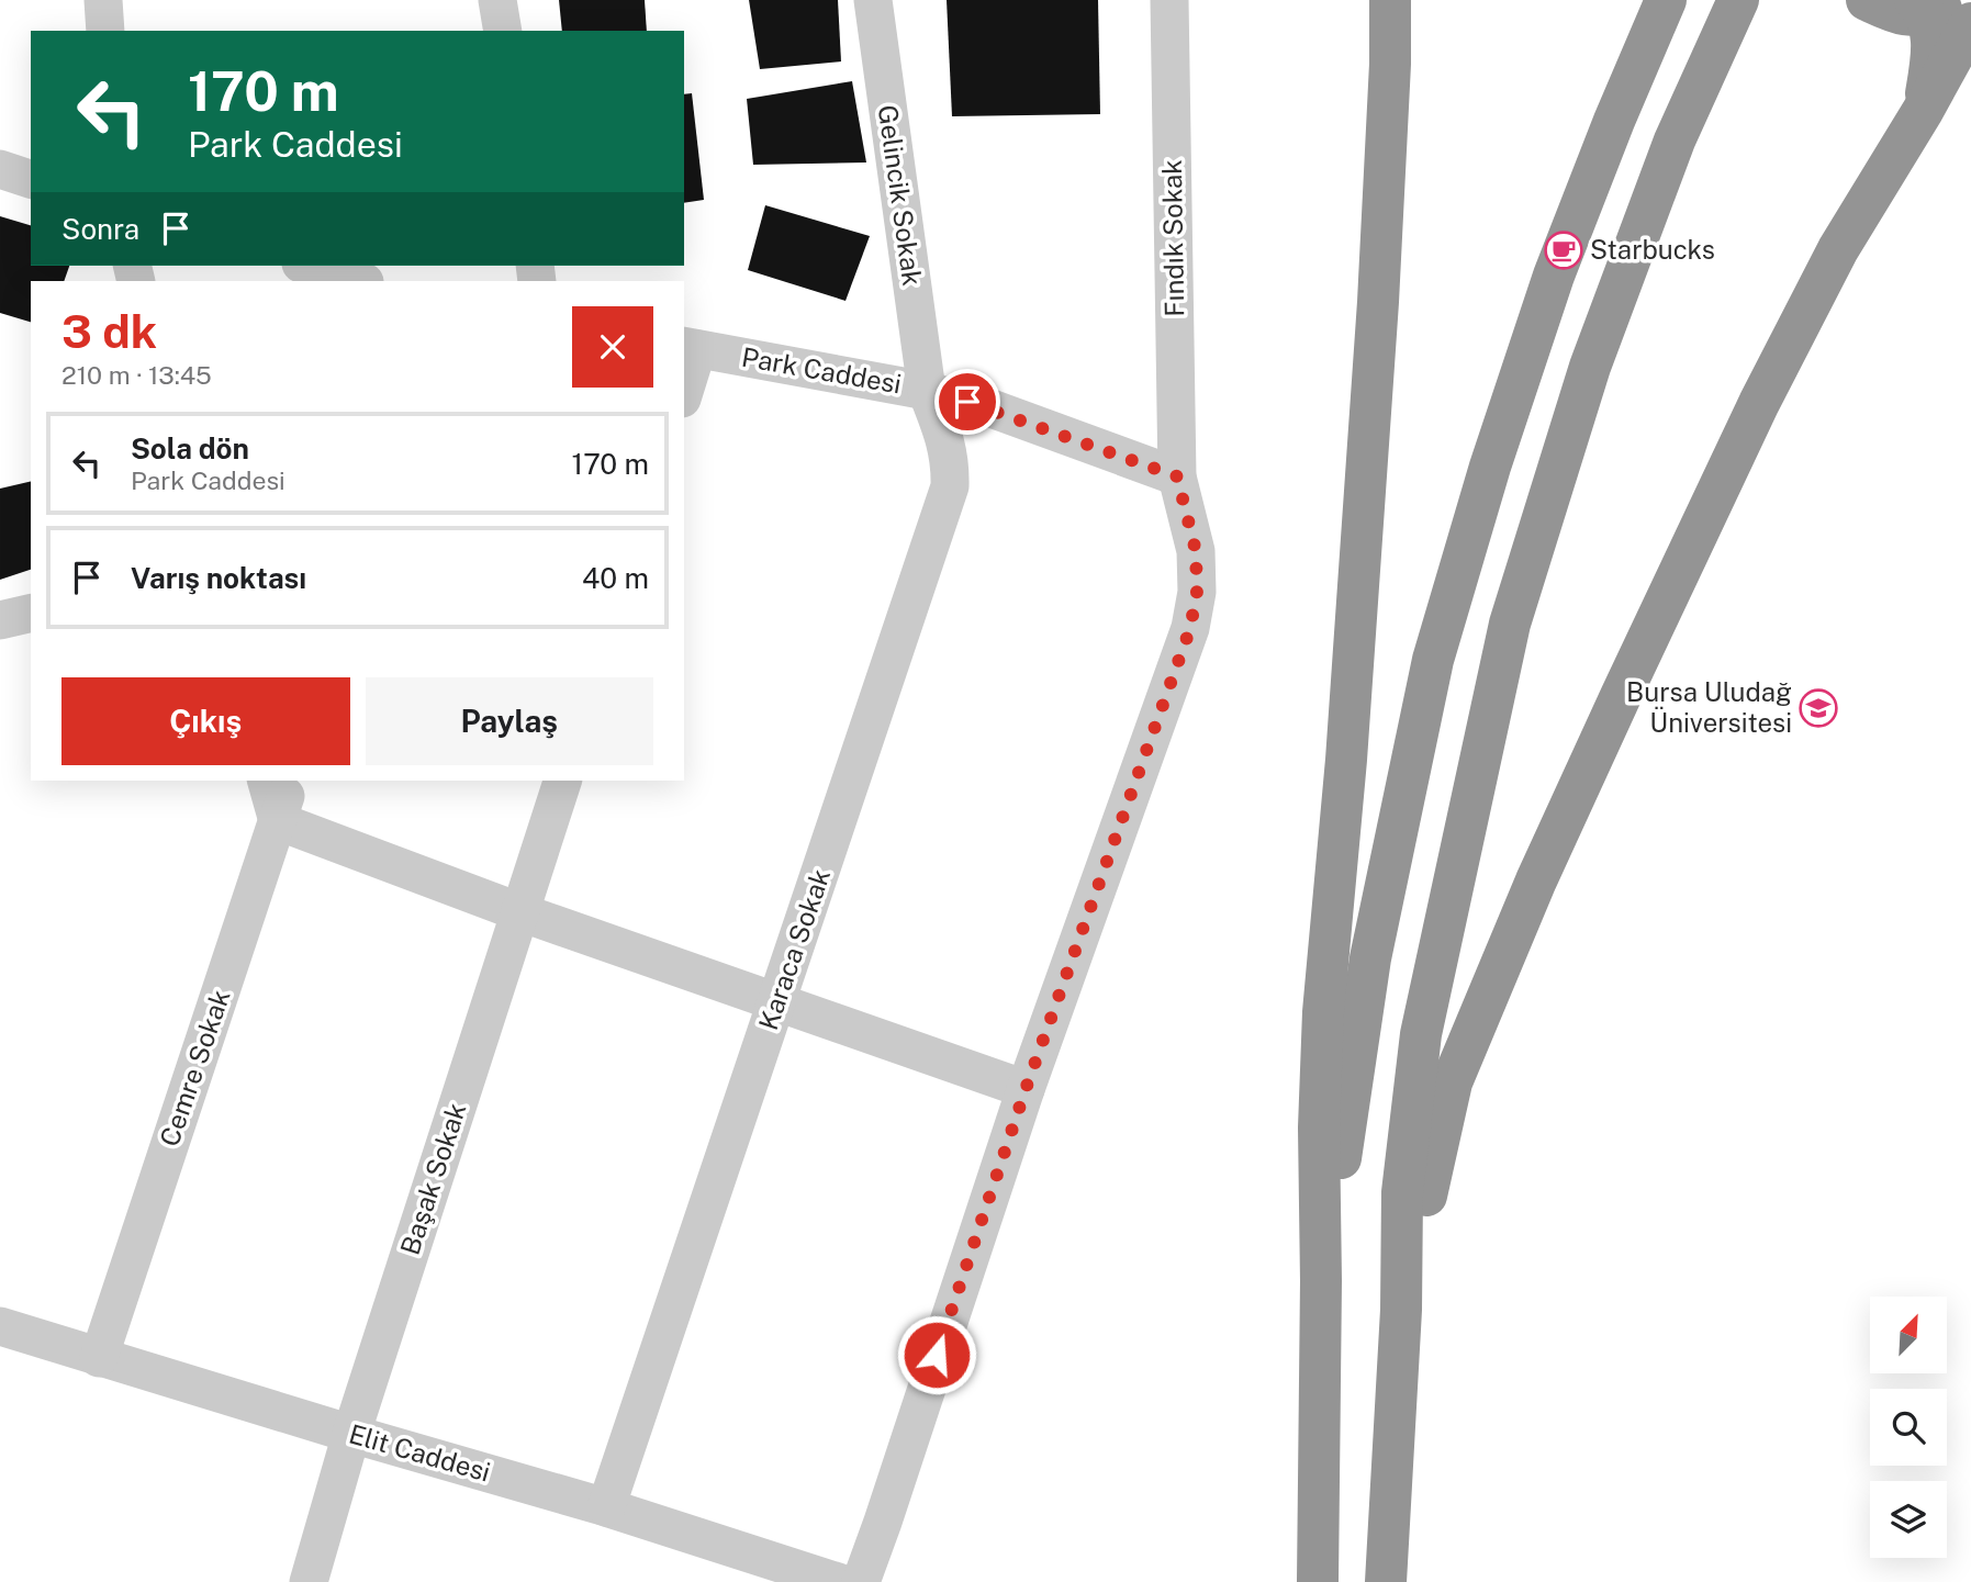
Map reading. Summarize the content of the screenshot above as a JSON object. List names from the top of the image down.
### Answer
{
  "streets": {
    "street": [
      "Gelincik Sokak",
      "Fındık Sokak",
      "Park Caddesi",
      "Karaca Sokak",
      "Cemre Sokak",
      "Başak Sokak",
      "Elit Caddesi"
    ]
  },
  "crossings": [
    ["Gelincik Sokak", "Park Caddesi"],
    ["Gelincik Sokak", "Karaca Sokak"],
    ["Fındık Sokak", "Park Caddesi"],
    ["Park Caddesi", "Karaca Sokak"],
    ["Karaca Sokak", "Elit Caddesi"],
    ["Cemre Sokak", "Elit Caddesi"],
    ["Başak Sokak", "Elit Caddesi"]
  ],
  "places": {
    "cafe": ["Starbucks"],
    "school or university": ["Bursa Uludağ Üniversitesi"]
  },
  "north": "top right",
  "page": {
    "turn": ["170 m", "Park Caddesi"],
    "then": "Sonra",
    "heading": ["3 dk", "210 m · 13:45"],
    "list": [
      {
        "name": "Sola dön",
        "note": "Park Caddesi",
        "value": "170 m"
      },
      {
        "name": "Varış noktası",
        "value": "40 m"
      }
    ],
    "buttons": ["Çıkış", "Paylaş"]
  }
}
